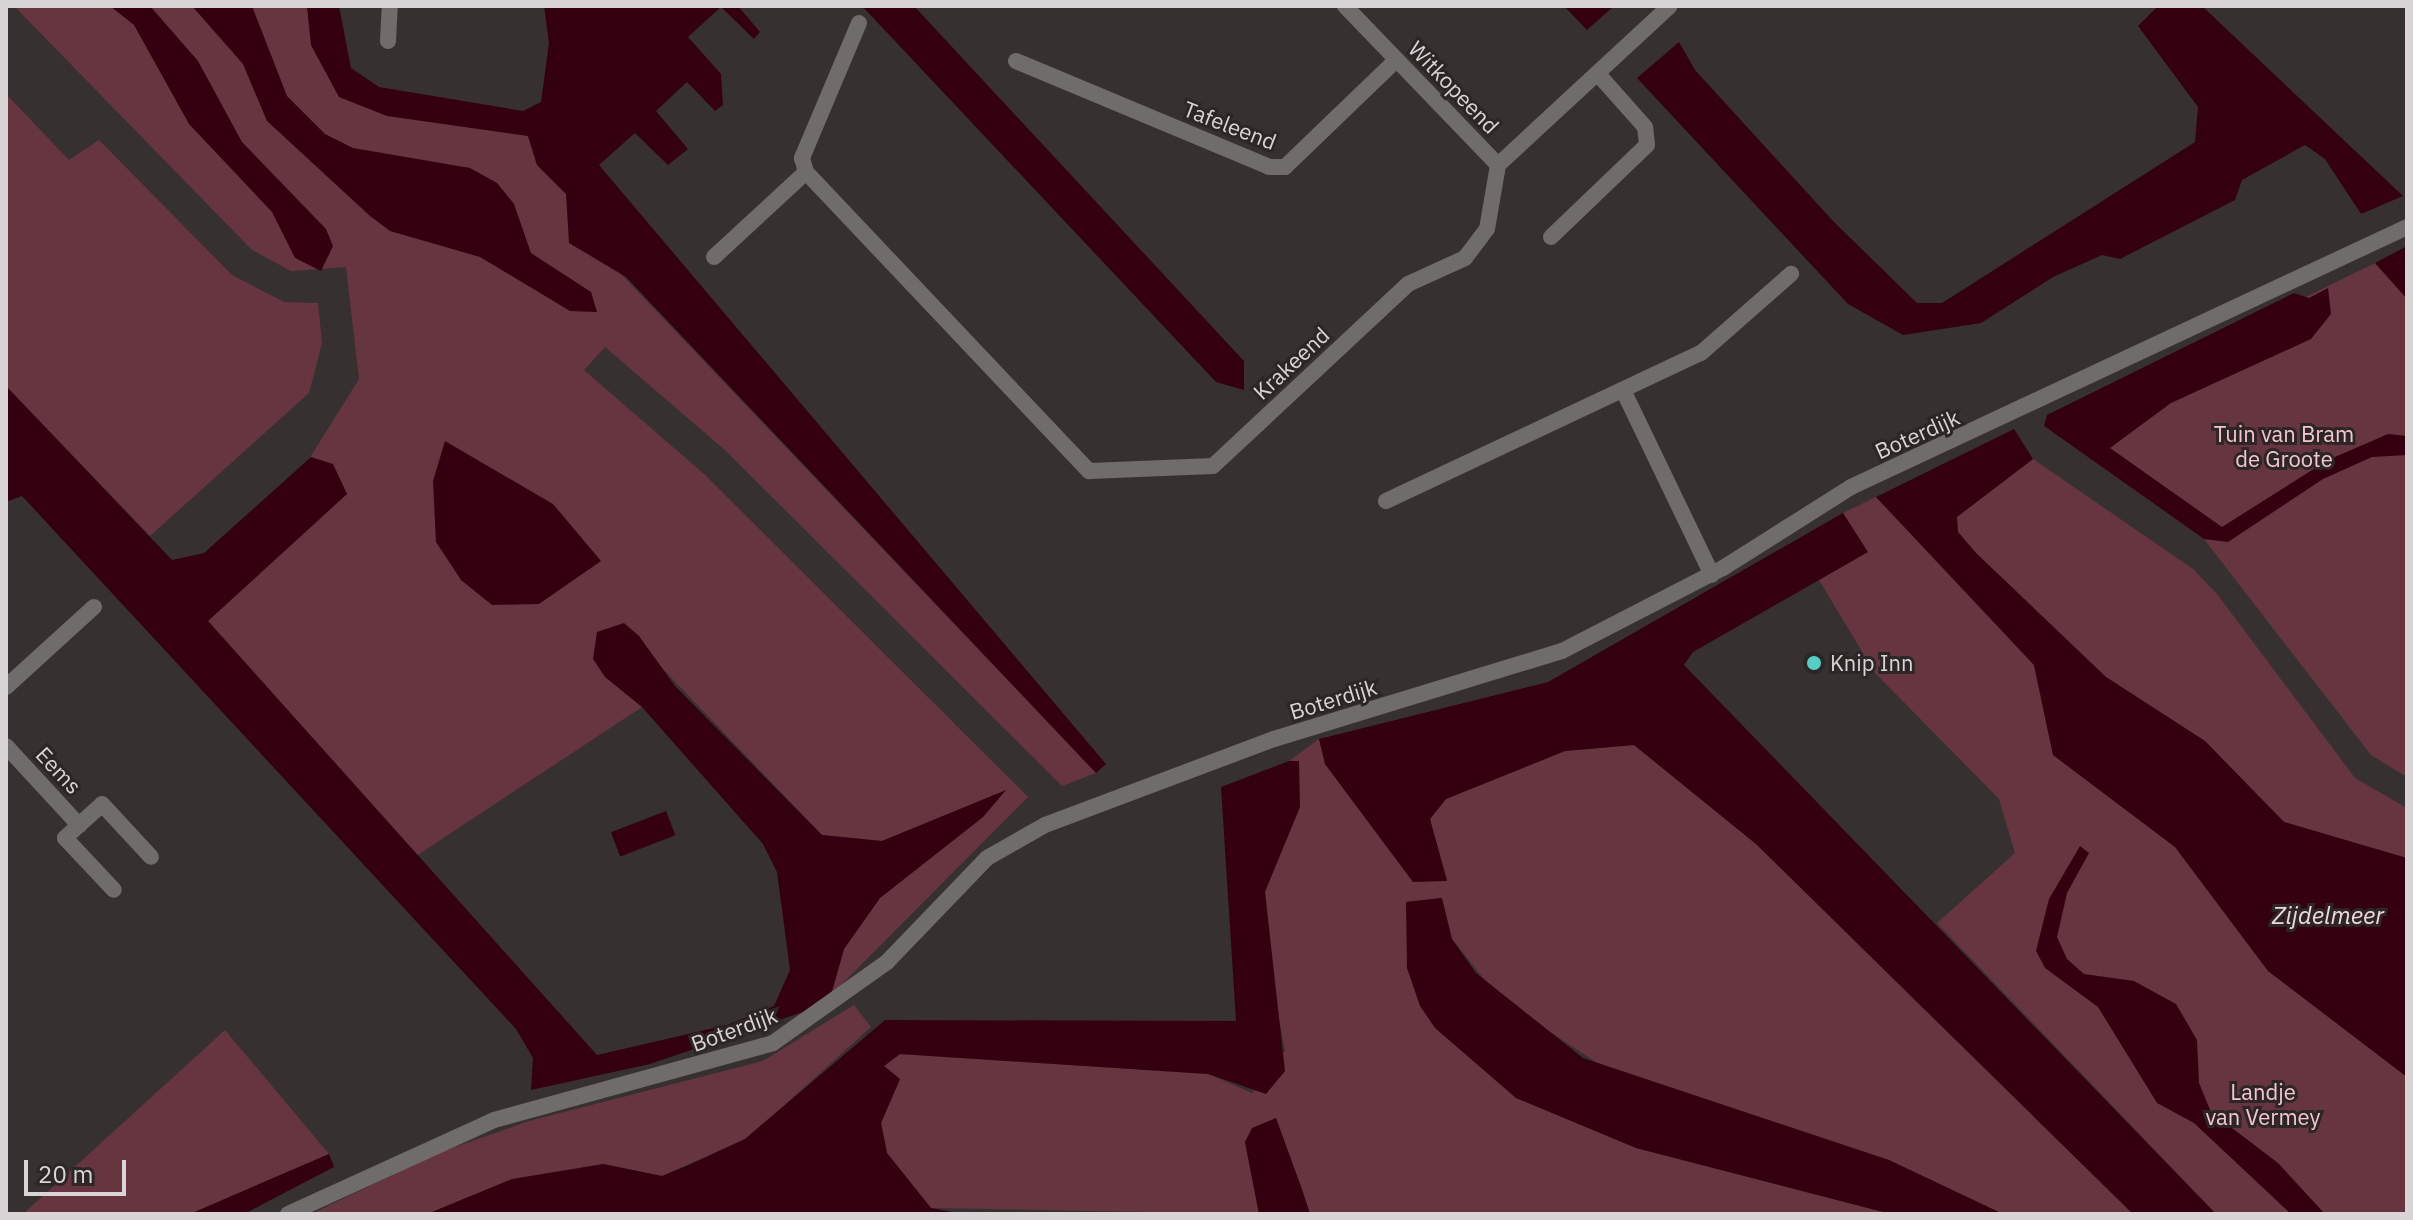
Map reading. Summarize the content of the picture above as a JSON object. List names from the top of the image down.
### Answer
{
  "streets": {
    "street": [
      "Witkopeend",
      "Tafeleend",
      "Krakeend",
      "Boterdijk",
      "Eems"
    ]
  },
  "crossings": [
    ["Witkopeend", "Tafeleend"],
    ["Witkopeend", "Krakeend"]
  ],
  "water": ["Zijdelmeer"],
  "parks": ["Tuin van Bram de Groote", "Landje van Vermey"],
  "places": ["Knip Inn"],
  "scale_bar": "20 m"
}
